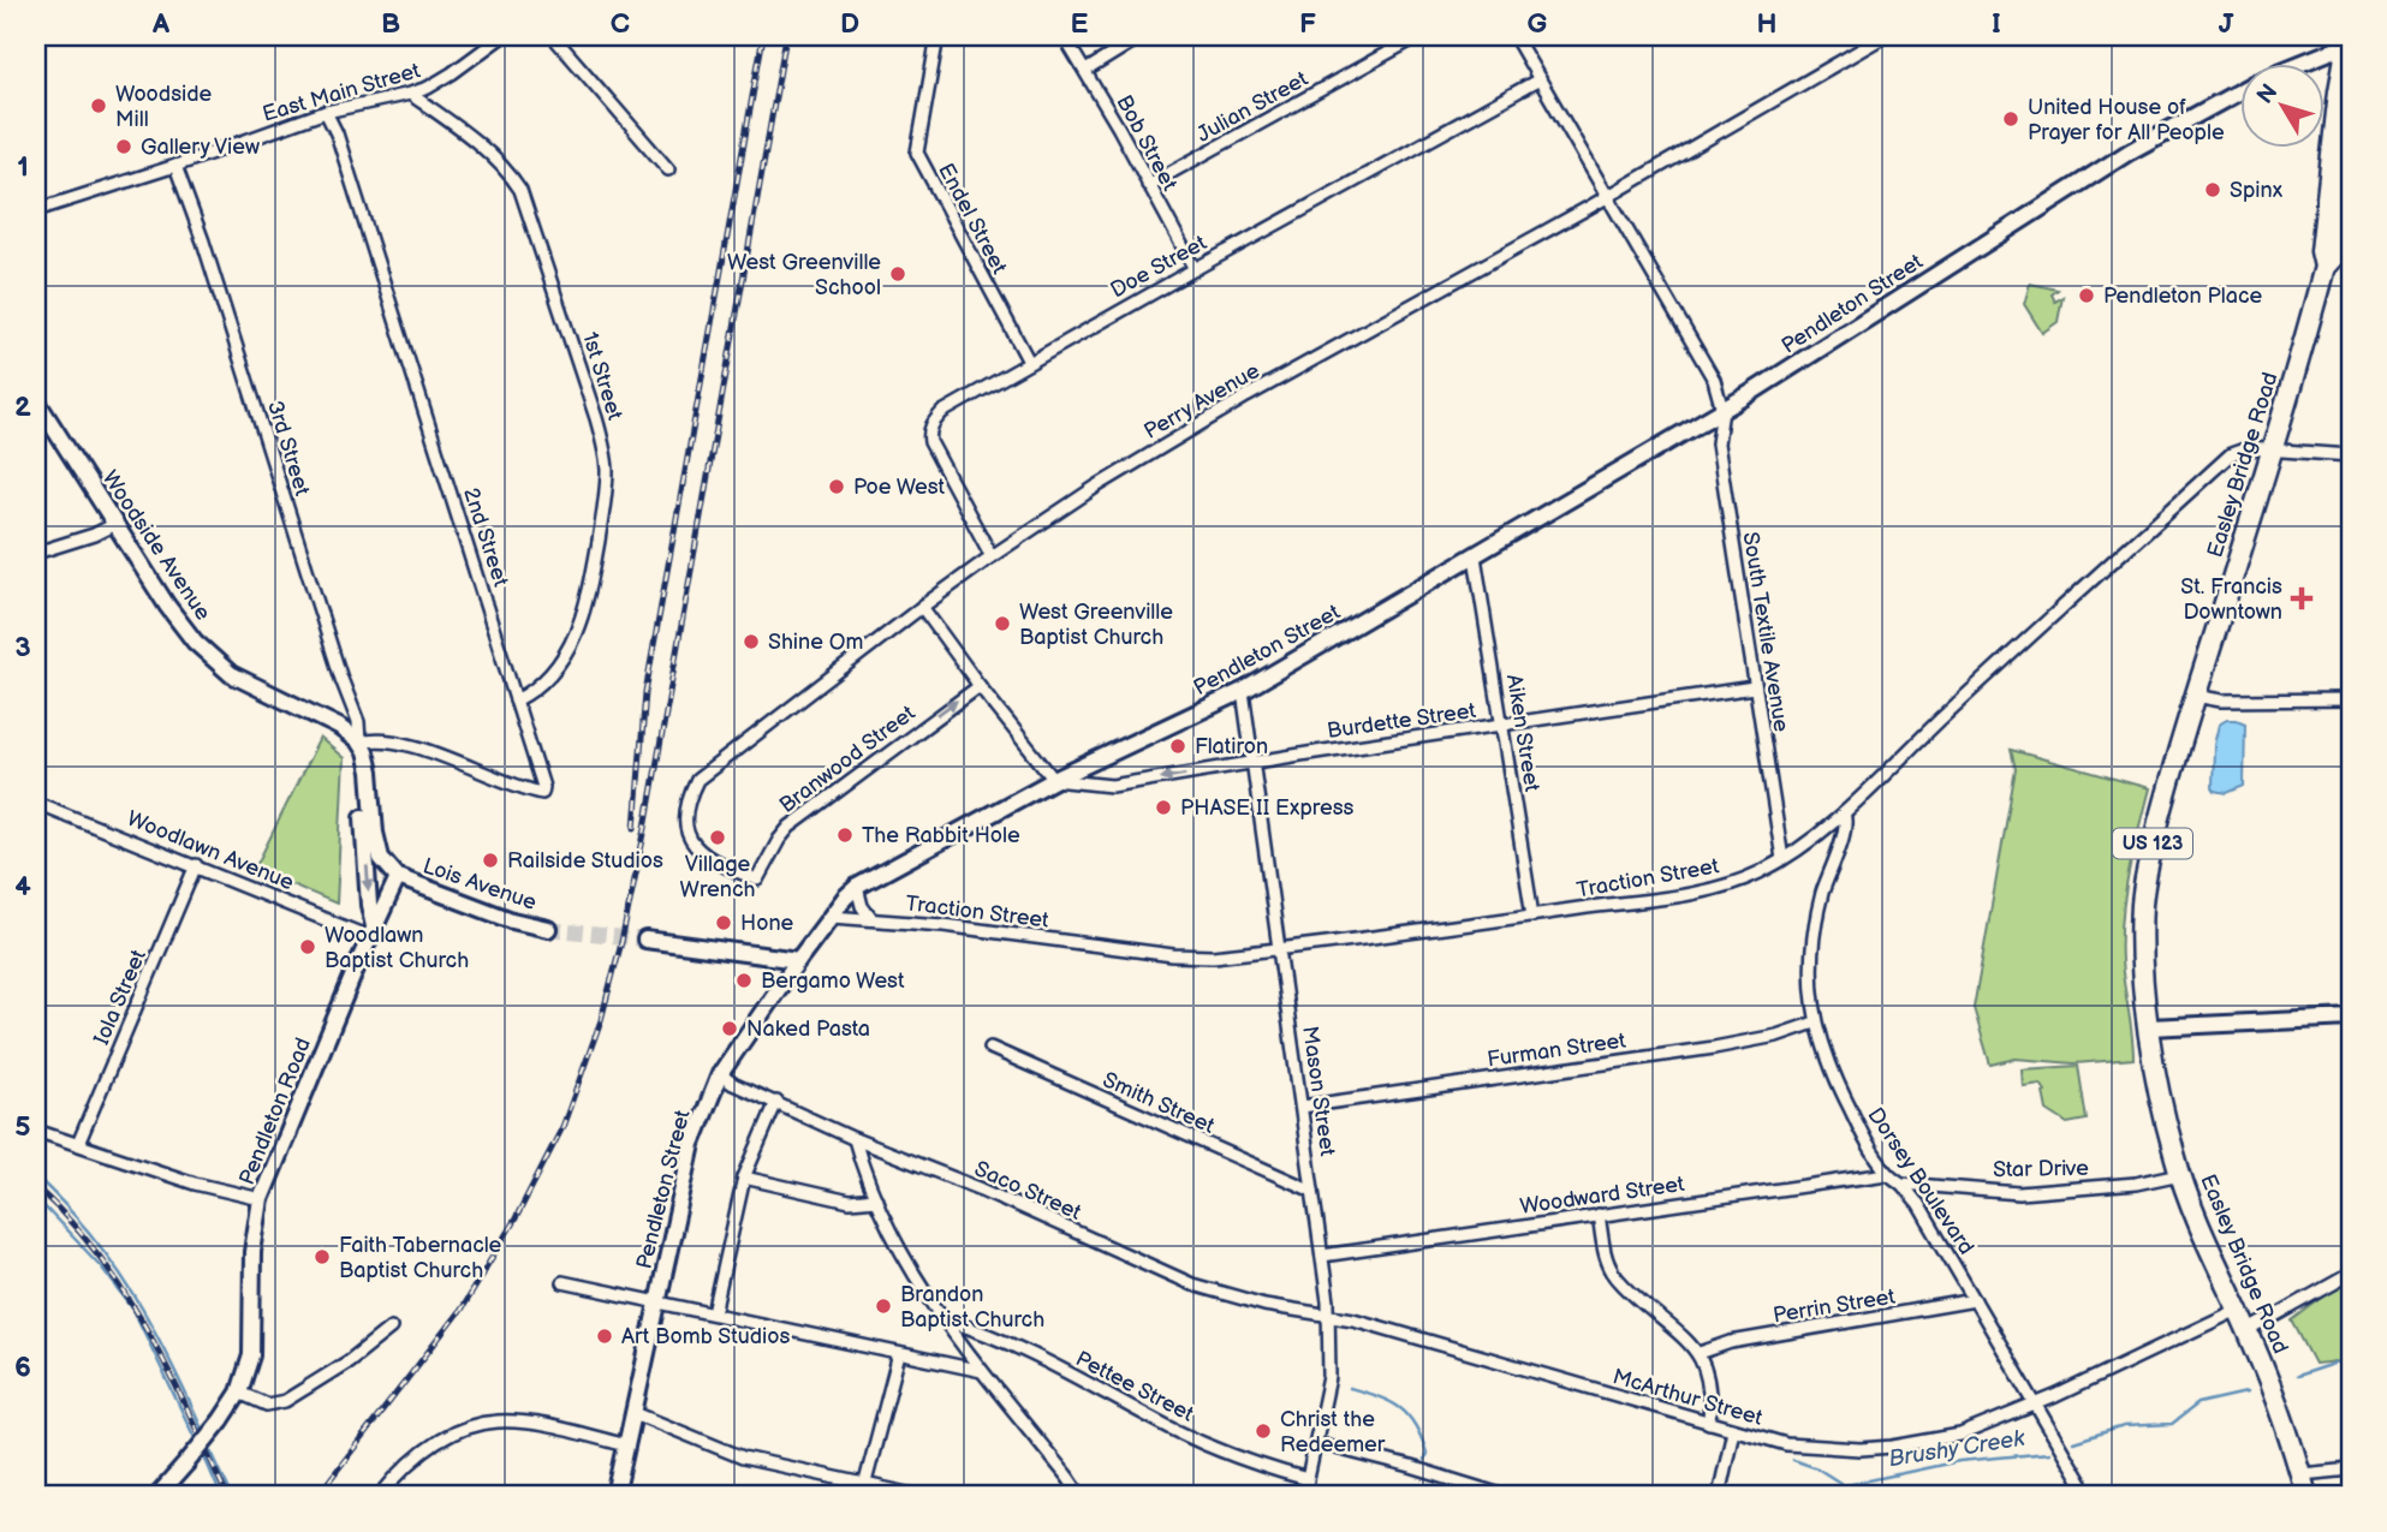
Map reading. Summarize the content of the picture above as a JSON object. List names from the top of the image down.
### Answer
{
  "streets": {
    "highway": ["Easley Bridge Road", "US 123"],
    "main road": [
      "Pendleton Street",
      "Woodside Avenue",
      "Lois Avenue",
      "Pendleton Road"
    ],
    "street": [
      "East Main Street",
      "Julian Street",
      "Bob Street",
      "Endel Street",
      "Doe Street",
      "1st Street",
      "Perry Avenue",
      "3rd Street",
      "2nd Street",
      "South Textile Avenue",
      "Burdette Street",
      "Aiken Street",
      "Branwood Street",
      "Woodlawn Avenue",
      "Traction Street",
      "Iola Street",
      "Furman Street",
      "Mason Street",
      "Smith Street",
      "Star Drive",
      "Dorsey Boulevard",
      "Saco Street",
      "Woodward Street",
      "Perrin Street",
      "Pettee Street",
      "McArthur Street"
    ]
  },
  "crossings": [
    ["East Main Street", "1st Street"],
    ["East Main Street", "3rd Street"],
    ["East Main Street", "2nd Street"],
    ["Julian Street", "Bob Street"],
    ["Bob Street", "Doe Street"],
    ["Endel Street", "Doe Street"],
    ["Doe Street", "Perry Avenue"],
    ["Pendleton Street", "Easley Bridge Road"],
    ["Pendleton Street", "South Textile Avenue"],
    ["Pendleton Street", "Burdette Street"],
    ["Pendleton Street", "Aiken Street"],
    ["Pendleton Street", "Traction Street"],
    ["Pendleton Street", "Mason Street"],
    ["Pendleton Street", "Saco Street"],
    ["1st Street", "2nd Street"],
    ["Perry Avenue", "Branwood Street"],
    ["3rd Street", "2nd Street"],
    ["3rd Street", "Woodside Avenue"],
    ["Easley Bridge Road", "Traction Street"],
    ["Easley Bridge Road", "Star Drive"],
    ["Easley Bridge Road", "McArthur Street"],
    ["2nd Street", "Woodside Avenue"],
    ["South Textile Avenue", "Burdette Street"],
    ["South Textile Avenue", "Traction Street"],
    ["Burdette Street", "Aiken Street"],
    ["Burdette Street", "Mason Street"],
    ["Aiken Street", "Traction Street"],
    ["Woodlawn Avenue", "Iola Street"],
    ["Woodlawn Avenue", "Pendleton Road"],
    ["Traction Street", "Mason Street"],
    ["Traction Street", "Dorsey Boulevard"],
    ["Lois Avenue", "Pendleton Road"],
    ["Furman Street", "Mason Street"],
    ["Furman Street", "Dorsey Boulevard"],
    ["Mason Street", "Smith Street"],
    ["Mason Street", "Saco Street"],
    ["Mason Street", "Woodward Street"],
    ["Mason Street", "Pettee Street"],
    ["Mason Street", "McArthur Street"],
    ["Star Drive", "Dorsey Boulevard"],
    ["Dorsey Boulevard", "Woodward Street"],
    ["Dorsey Boulevard", "Perrin Street"],
    ["Dorsey Boulevard", "McArthur Street"],
    ["Saco Street", "McArthur Street"]
  ],
  "one_way": ["Branwood Street"],
  "water": ["Brushy Creek"],
  "places": {
    "other": [
      "Woodside Mill",
      "United House of Prayer for All People",
      "Gallery View",
      "Spinx",
      "West Greenville School",
      "Pendleton Place",
      "Poe West",
      "West Greenville Baptist Church",
      "Shine Om",
      "Flatiron",
      "PHASE II Express",
      "The Rabbit Hole",
      "Village Wrench",
      "Railside Studios",
      "Hone",
      "Woodlawn Baptist Church",
      "Bergamo West",
      "Naked Pasta",
      "Faith Tabernacle Baptist Church",
      "Brandon Baptist Church",
      "Art Bomb Studios",
      "Christ the Redeemer"
    ],
    "health": ["St. Francis Downtown"]
  },
  "north": "top left",
  "grid": {
    "columns": [
      "A",
      "B",
      "C",
      "D",
      "E",
      "F",
      "G",
      "H",
      "I",
      "J"
    ],
    "rows": [
      "1",
      "2",
      "3",
      "4",
      "5",
      "6"
    ]
  }
}
